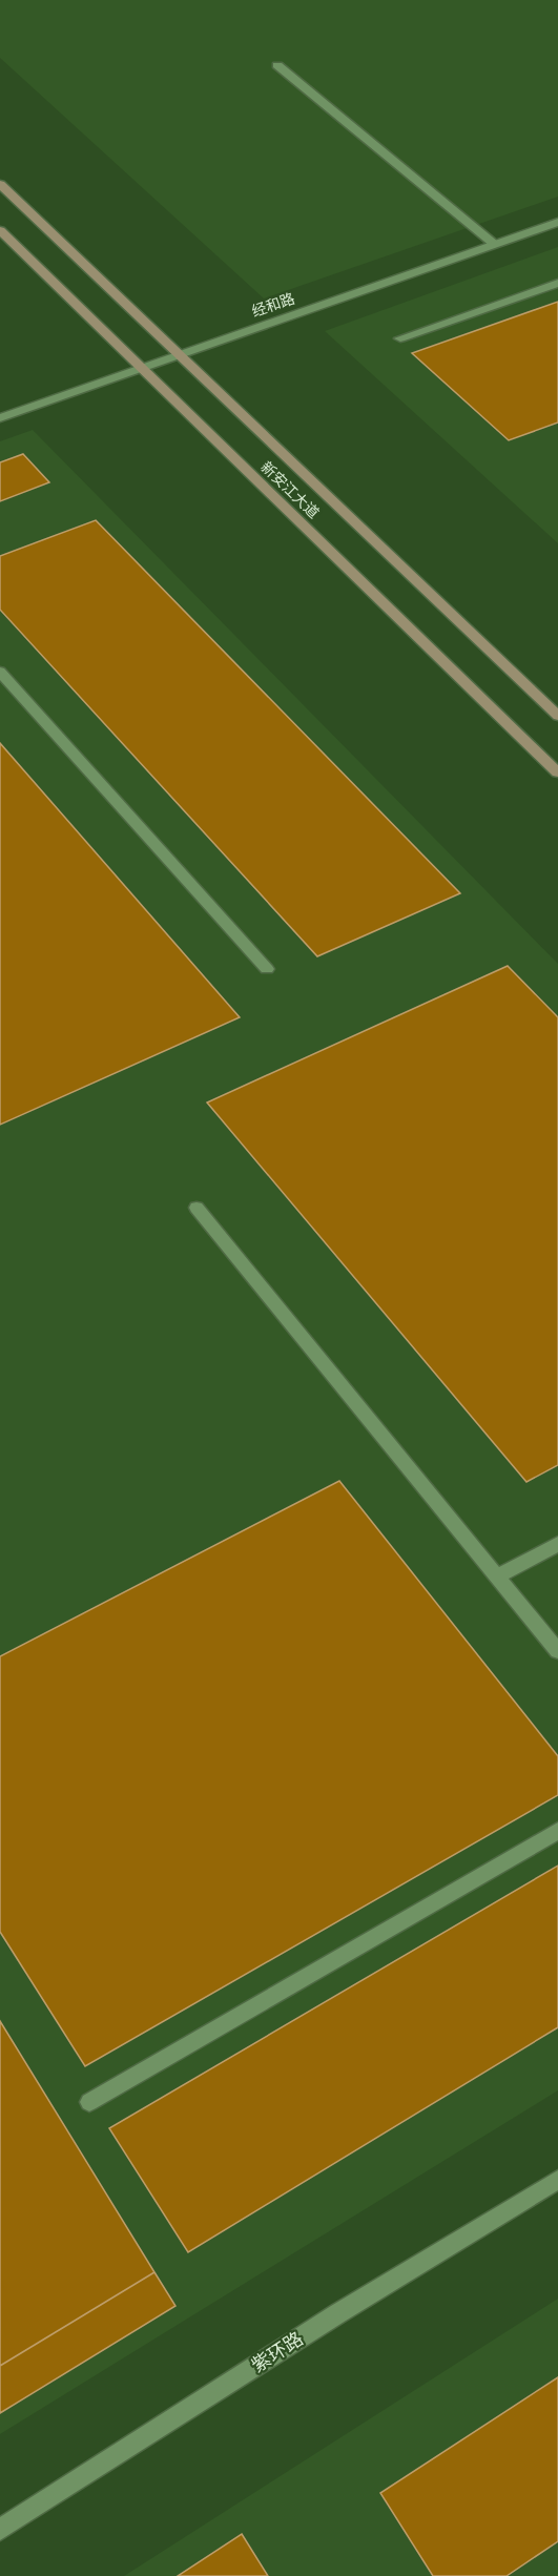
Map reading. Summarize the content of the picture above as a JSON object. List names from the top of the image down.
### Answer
{
  "streets": {
    "main road": ["新安江大道"],
    "street": ["经和路", "紫环路"]
  },
  "crossings": [
    ["经和路", "新安江大道"]
  ]
}
